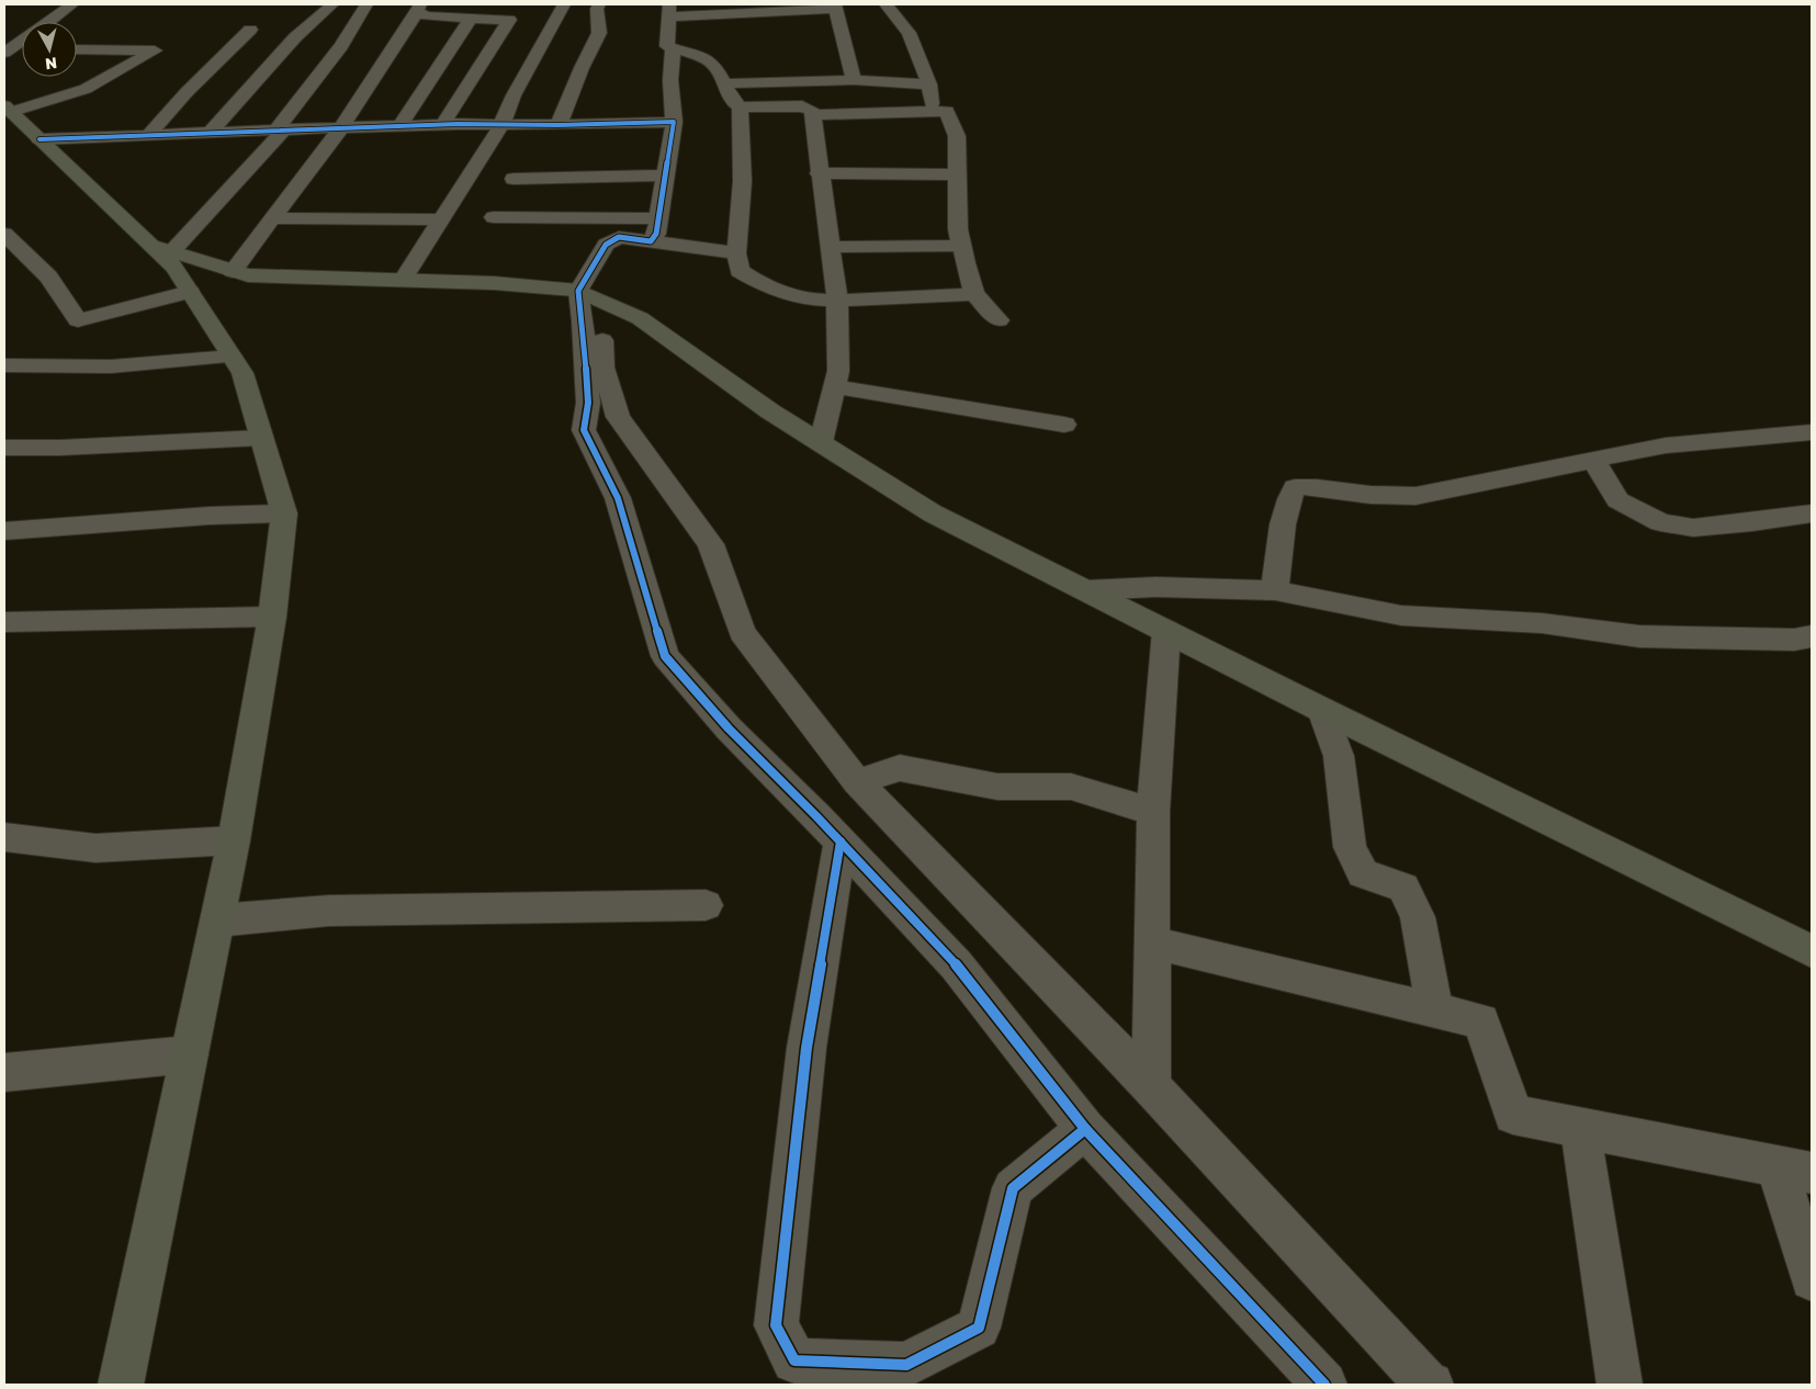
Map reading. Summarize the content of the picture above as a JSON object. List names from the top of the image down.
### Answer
{
  "north": "bottom"
}
